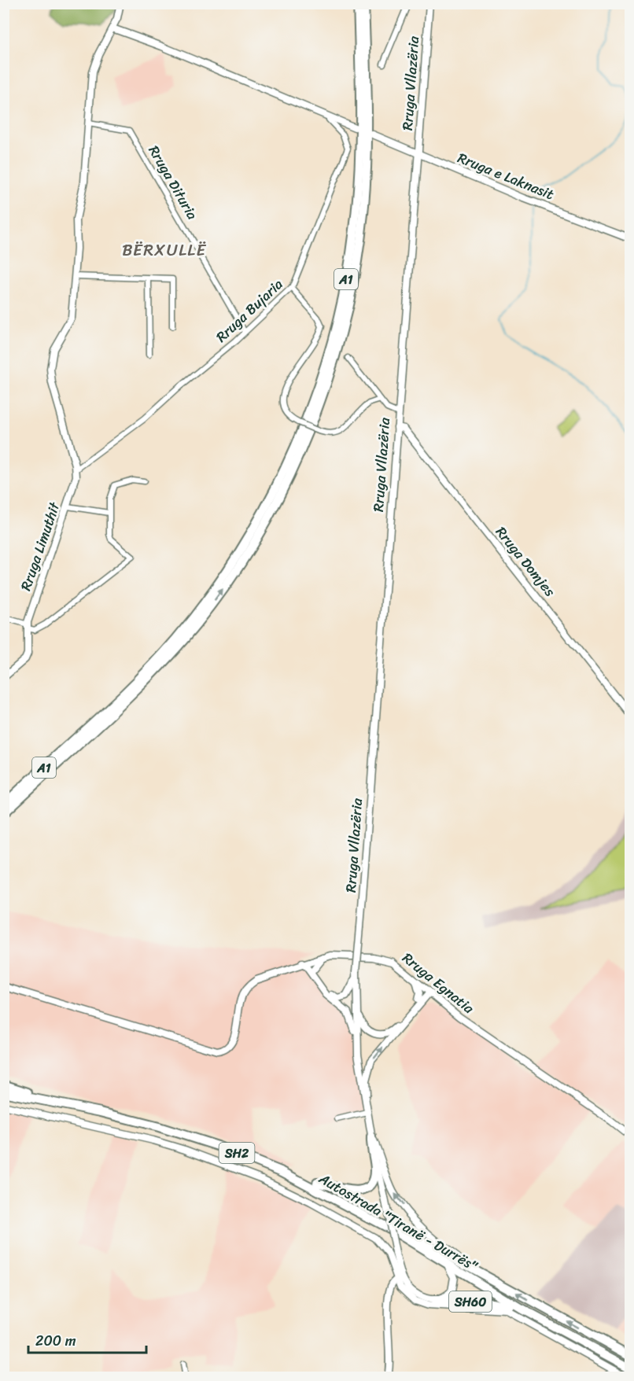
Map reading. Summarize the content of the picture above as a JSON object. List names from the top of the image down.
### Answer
{
  "streets": {
    "highway": [
      "A1",
      "SH2",
      "Autostrada \"Tiranë - Durrës\"",
      "SH60"
    ],
    "main road": [
      "Rruga Vllazëria",
      "Rruga e Laknasit",
      "Rruga Limuthit",
      "Rruga Domjes",
      "Rruga Egnatia"
    ],
    "street": ["Rruga Dituria", "Rruga Bujaria"]
  },
  "crossings": [
    ["Rruga Vllazëria", "Rruga e Laknasit"],
    ["Rruga Vllazëria", "Rruga Domjes"],
    ["Rruga Vllazëria", "SH60"],
    ["Rruga Dituria", "Rruga Bujaria"],
    ["Rruga Bujaria", "Rruga Limuthit"]
  ],
  "districts": ["BËRXULLË"],
  "scale_bar": "200 m"
}
